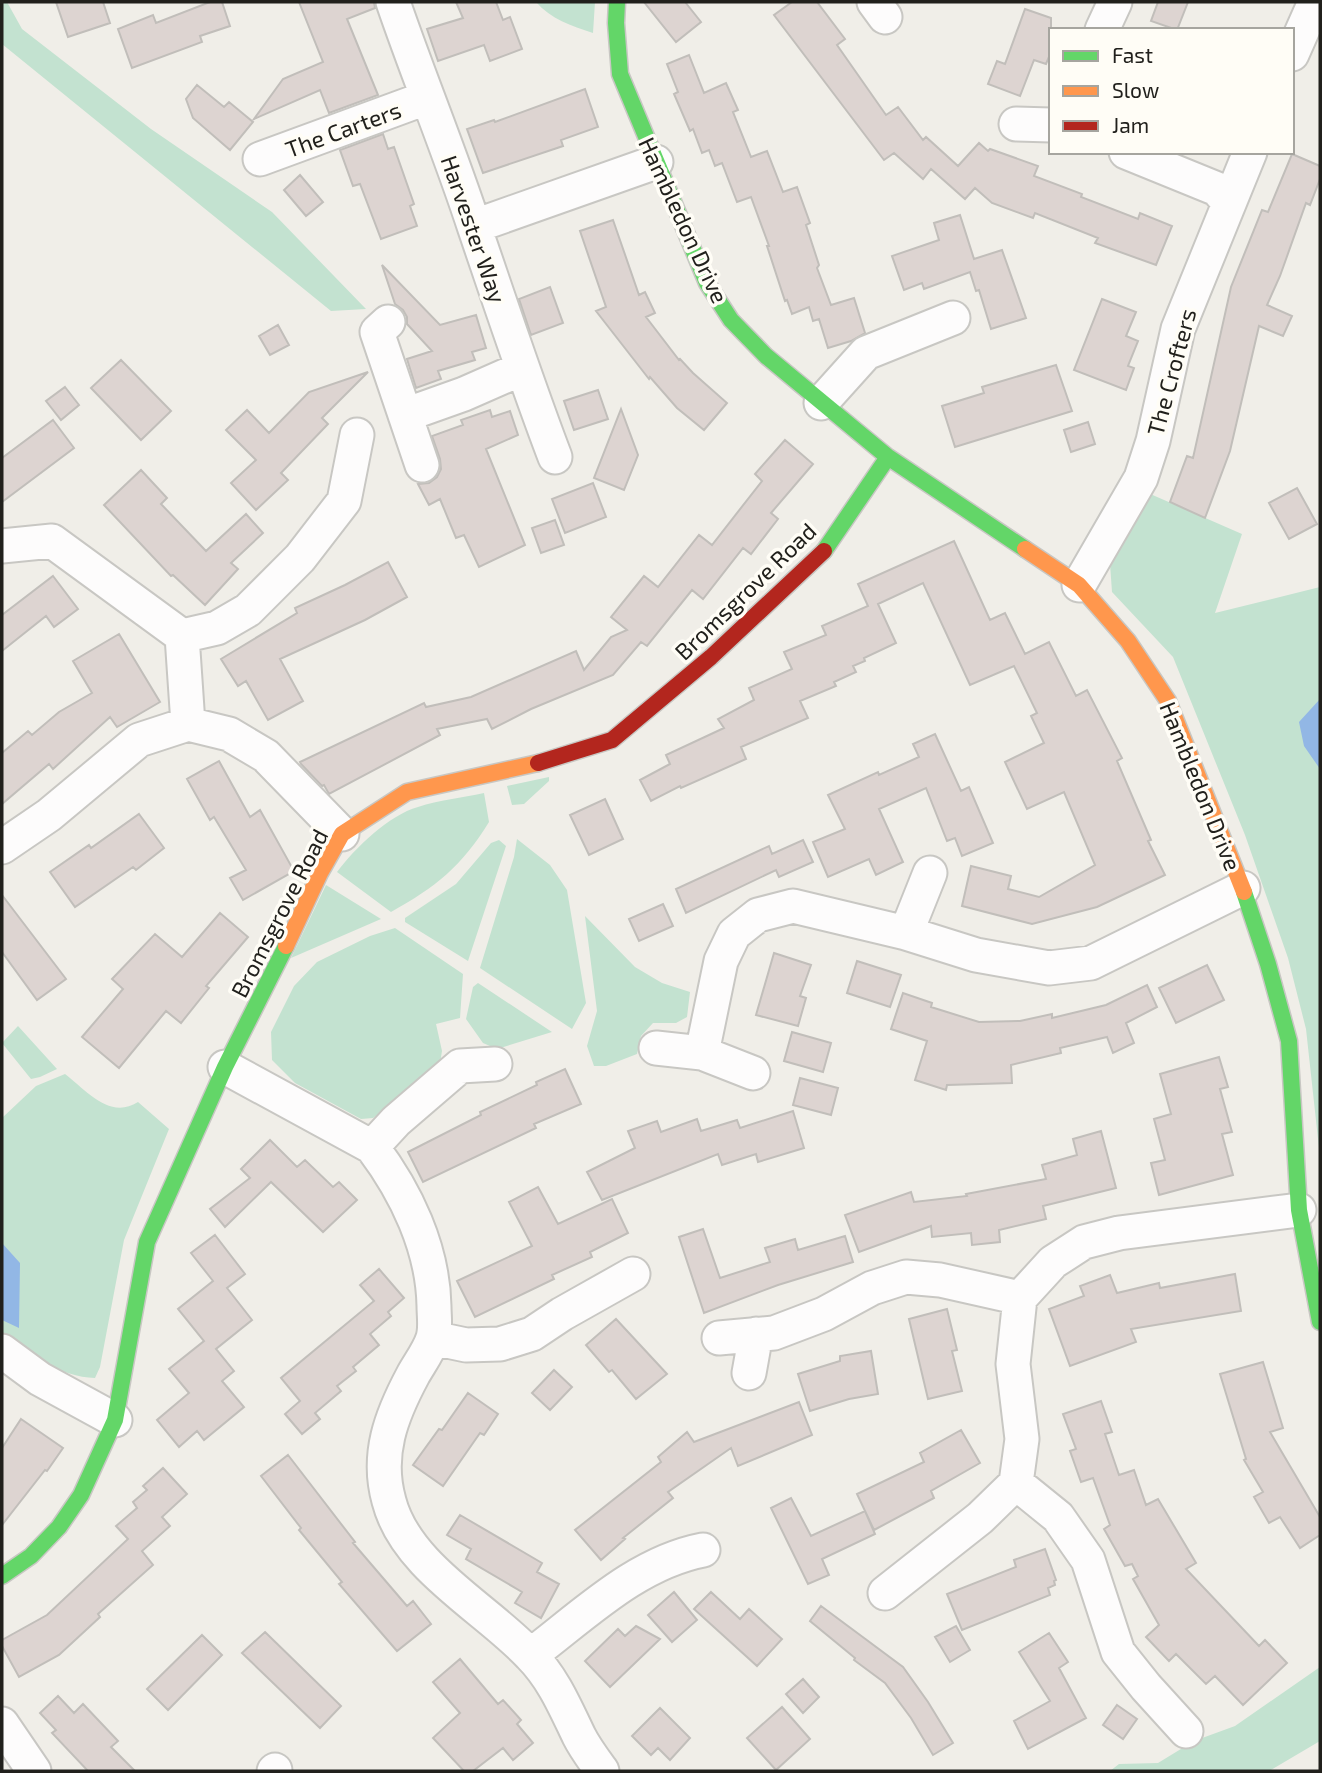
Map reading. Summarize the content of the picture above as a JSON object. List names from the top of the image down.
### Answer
{
  "streets": {
    "street": [
      "The Carters",
      "Hambledon Drive",
      "Harvester Way",
      "The Crofters",
      "Bromsgrove Road"
    ]
  },
  "crossings": [
    ["The Carters", "Harvester Way"],
    ["Hambledon Drive", "The Crofters"],
    ["Hambledon Drive", "Bromsgrove Road"]
  ],
  "legend": ["Fast", "Slow", "Jam"]
}
